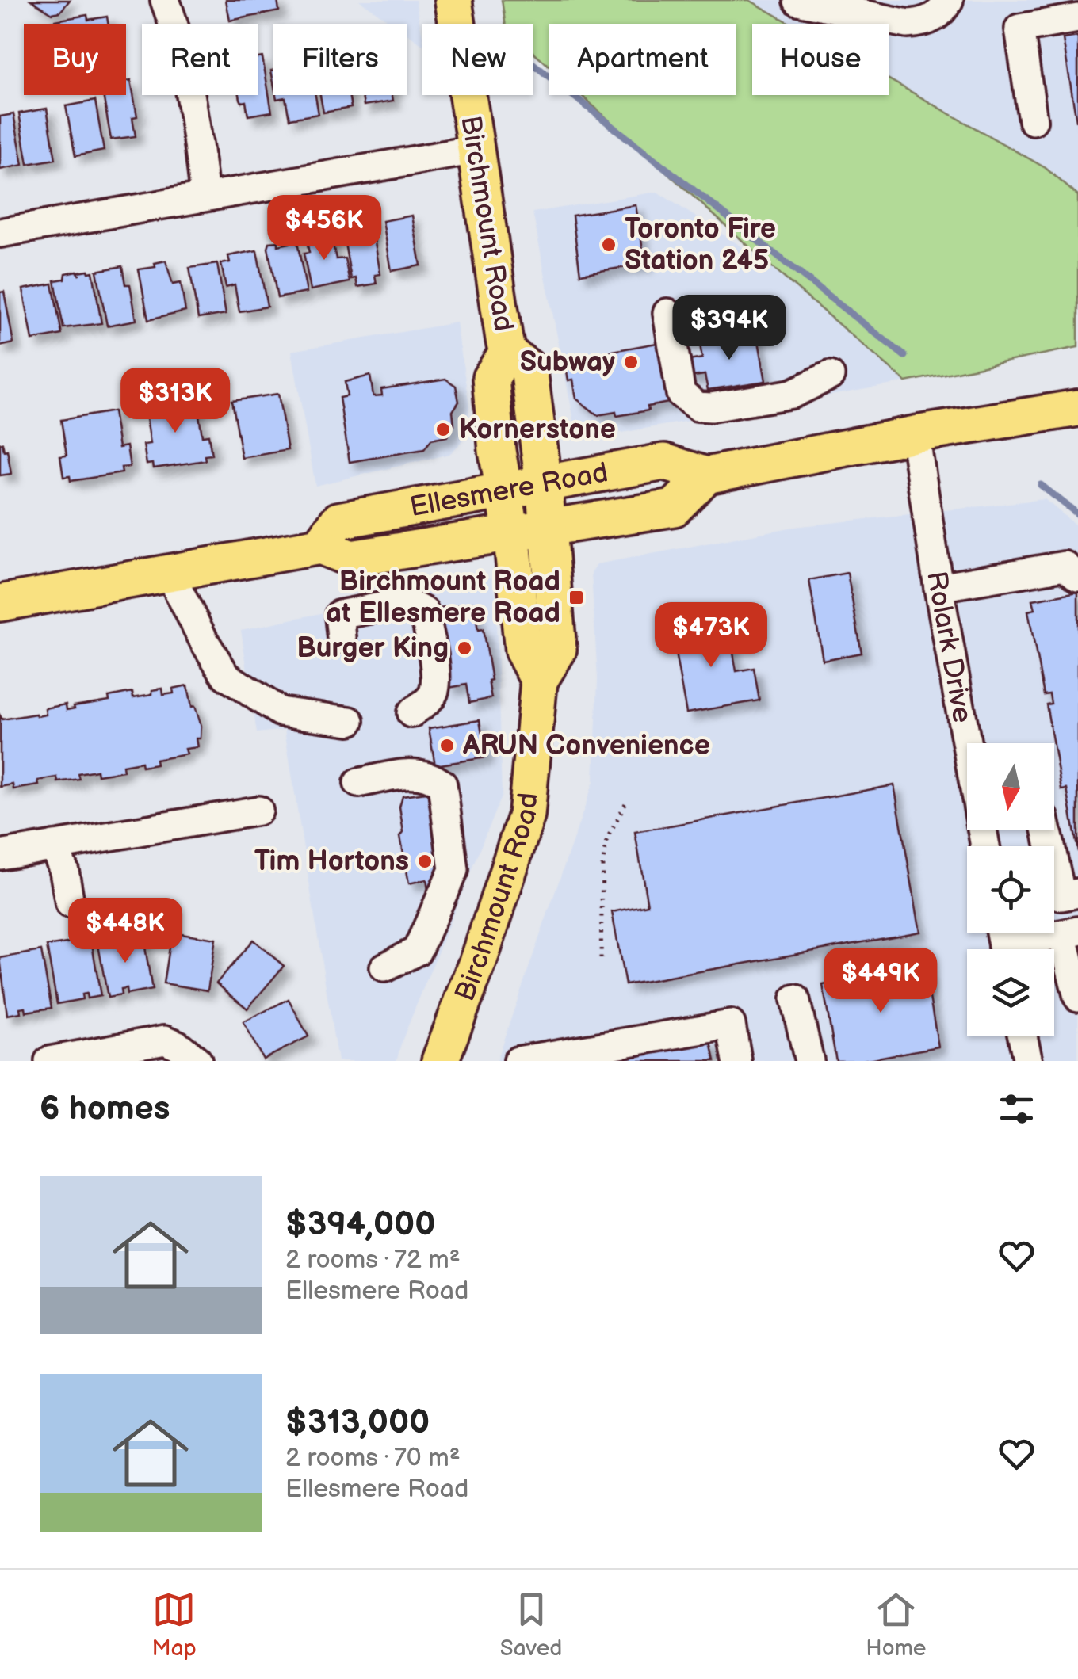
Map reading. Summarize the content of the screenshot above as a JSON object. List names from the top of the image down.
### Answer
{
  "streets": {
    "main road": ["Birchmount Road", "Ellesmere Road"],
    "street": ["Rolark Drive"]
  },
  "crossings": [
    ["Birchmount Road", "Ellesmere Road"],
    ["Ellesmere Road", "Rolark Drive"]
  ],
  "places": {
    "other": [
      "Toronto Fire Station 245",
      "Subway",
      "Kornerstone",
      "Burger King",
      "ARUN Convenience",
      "Tim Hortons"
    ],
    "transit": ["Birchmount Road at Ellesmere Road"]
  },
  "north": "bottom",
  "page": {
    "chip": [
      "Buy",
      "Rent",
      "Filters",
      "New",
      "Apartment",
      "House"
    ],
    "price": [
      "$456K",
      "$394K",
      "$313K",
      "$473K",
      "$448K",
      "$449K"
    ],
    "heading": "6 homes",
    "list": [
      {
        "name": "$394,000",
        "note": "2 rooms · 72 m² · Ellesmere Road"
      },
      {
        "name": "$313,000",
        "note": "2 rooms · 70 m² · Ellesmere Road"
      }
    ],
    "tabs": ["Map", "Saved", "Home"]
  }
}
